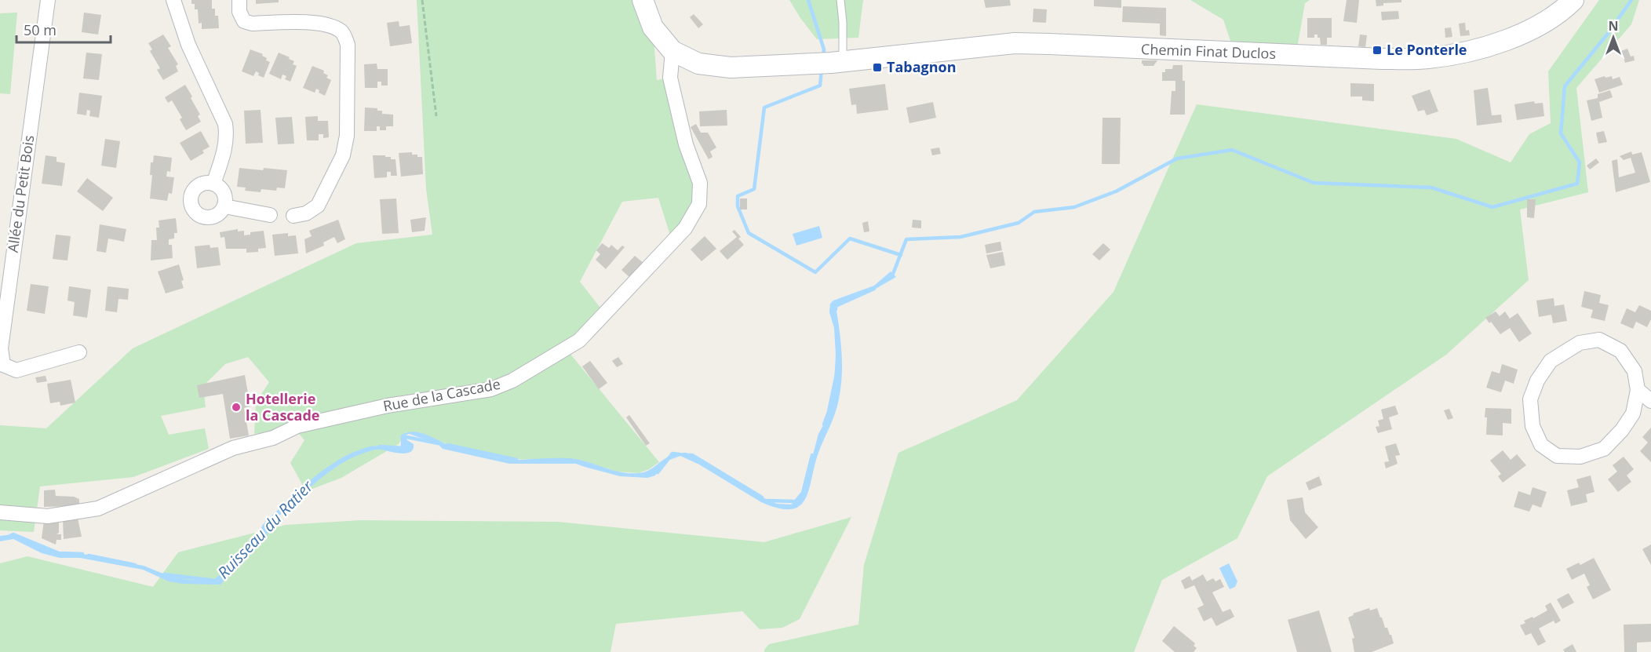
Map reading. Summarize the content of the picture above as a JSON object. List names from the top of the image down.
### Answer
{
  "streets": {
    "main road": ["Chemin Finat Duclos"],
    "street": ["Allée du Petit Bois", "Rue de la Cascade"]
  },
  "crossings": [
    ["Chemin Finat Duclos", "Rue de la Cascade"]
  ],
  "water": ["Ruisseau du Ratier"],
  "places": {
    "transit": ["Le Ponterle", "Tabagnon"],
    "other": ["Hotellerie la Cascade"]
  },
  "scale_bar": "50 m",
  "north": "top"
}
